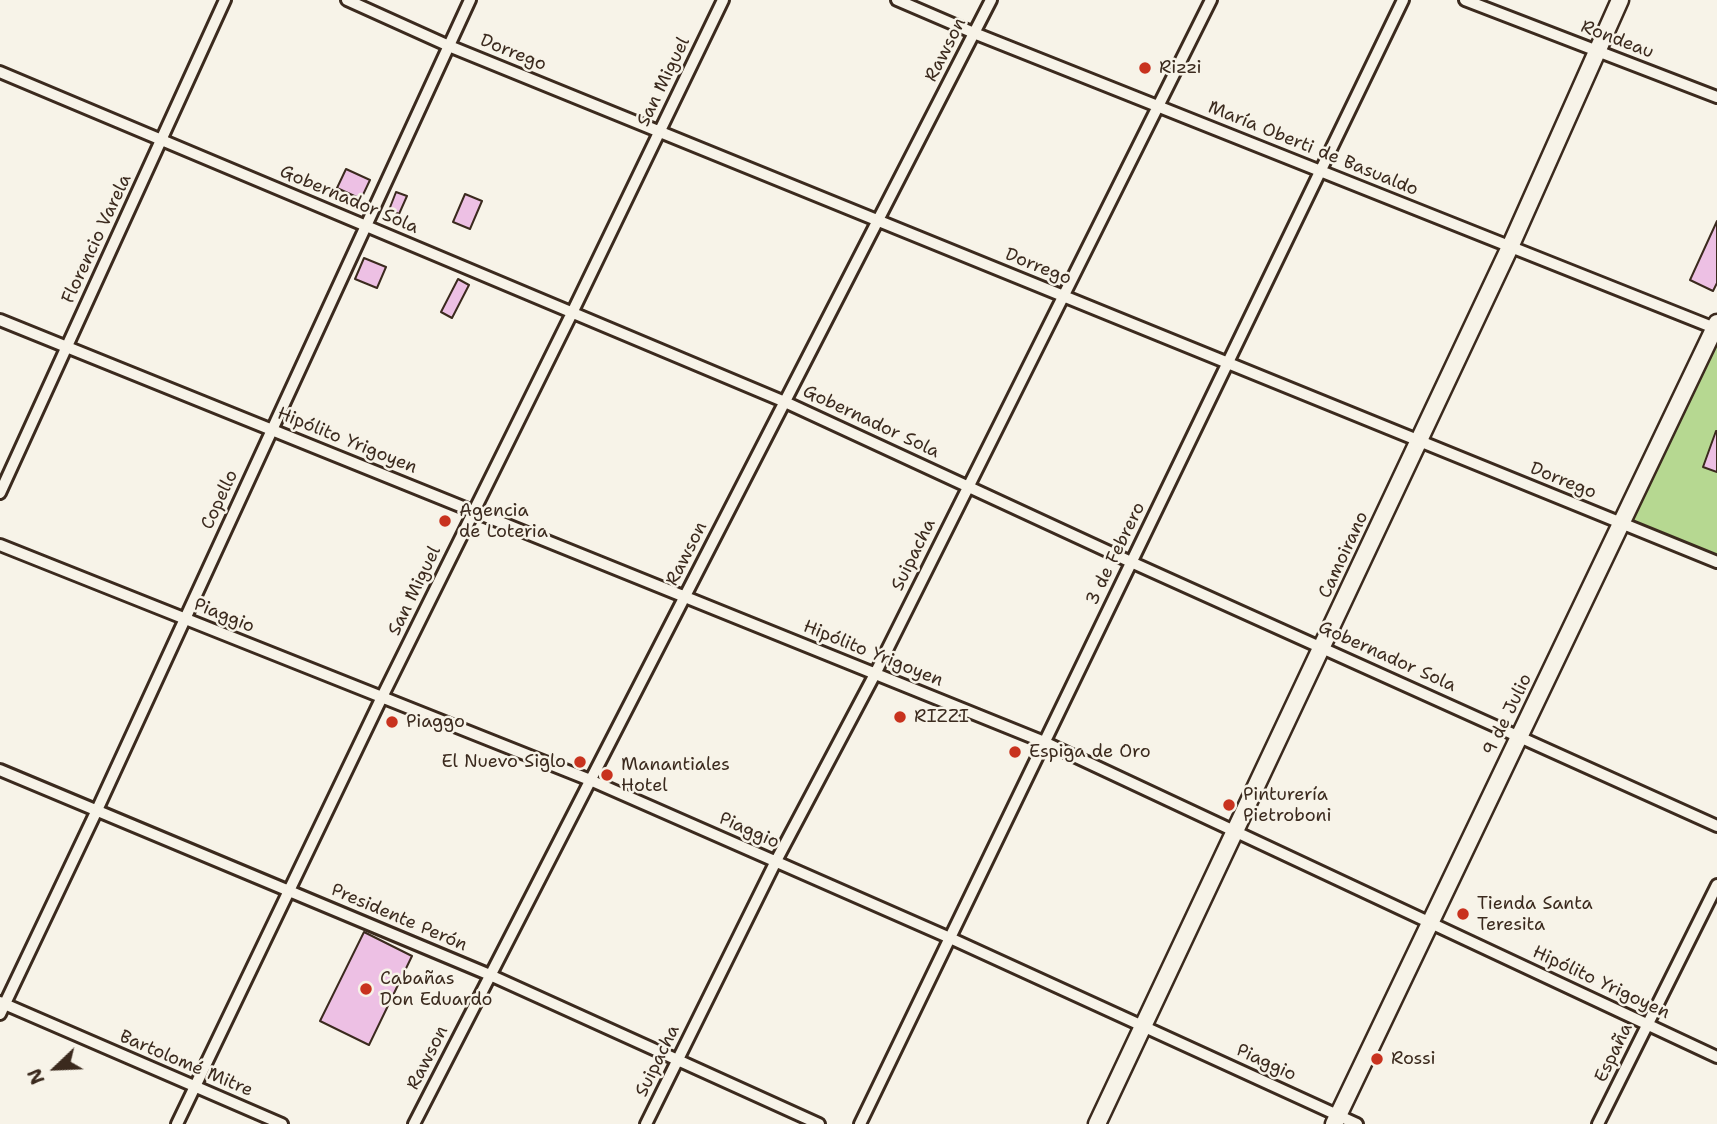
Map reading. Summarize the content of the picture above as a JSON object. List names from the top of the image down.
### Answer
{
  "streets": {
    "street": [
      "Rondeau",
      "Rawson",
      "Dorrego",
      "San Miguel",
      "María Oberti de Basualdo",
      "Gobernador Sola",
      "Florencio Varela",
      "Hipólito Yrigoyen",
      "Copello",
      "3 de Febrero",
      "Suipacha",
      "Camoirano",
      "Piaggio",
      "9 de Julio",
      "Presidente Perón",
      "España",
      "Bartolomé Mitre"
    ]
  },
  "crossings": [
    ["Rondeau", "Camoirano"],
    ["Rawson", "Dorrego"],
    ["Rawson", "María Oberti de Basualdo"],
    ["Rawson", "Gobernador Sola"],
    ["Rawson", "Hipólito Yrigoyen"],
    ["Rawson", "Piaggio"],
    ["Rawson", "Presidente Perón"],
    ["Dorrego", "San Miguel"],
    ["Dorrego", "Copello"],
    ["Dorrego", "3 de Febrero"],
    ["Dorrego", "Suipacha"],
    ["Dorrego", "Camoirano"],
    ["Dorrego", "9 de Julio"],
    ["San Miguel", "Gobernador Sola"],
    ["San Miguel", "Hipólito Yrigoyen"],
    ["San Miguel", "Piaggio"],
    ["San Miguel", "Presidente Perón"],
    ["San Miguel", "Bartolomé Mitre"],
    ["María Oberti de Basualdo", "3 de Febrero"],
    ["María Oberti de Basualdo", "Suipacha"],
    ["María Oberti de Basualdo", "Camoirano"],
    ["María Oberti de Basualdo", "9 de Julio"],
    ["Gobernador Sola", "Florencio Varela"],
    ["Gobernador Sola", "Copello"],
    ["Gobernador Sola", "3 de Febrero"],
    ["Gobernador Sola", "Suipacha"],
    ["Gobernador Sola", "Camoirano"],
    ["Gobernador Sola", "9 de Julio"],
    ["Florencio Varela", "Hipólito Yrigoyen"],
    ["Hipólito Yrigoyen", "Copello"],
    ["Hipólito Yrigoyen", "3 de Febrero"],
    ["Hipólito Yrigoyen", "Suipacha"],
    ["Hipólito Yrigoyen", "Camoirano"],
    ["Hipólito Yrigoyen", "9 de Julio"],
    ["Hipólito Yrigoyen", "España"],
    ["Copello", "Piaggio"],
    ["Copello", "Presidente Perón"],
    ["Copello", "Bartolomé Mitre"],
    ["3 de Febrero", "Piaggio"],
    ["Suipacha", "Piaggio"],
    ["Suipacha", "Presidente Perón"],
    ["Camoirano", "Piaggio"],
    ["Piaggio", "9 de Julio"]
  ],
  "places": [
    "Rizzi",
    "Agencia de Loteria",
    "RIZZI",
    "Piaggo",
    "Espiga de Oro",
    "El Nuevo Siglo",
    "Manantiales Hotel",
    "Pinturería Pietroboni",
    "Tienda Santa Teresita",
    "Cabañas Don Eduardo",
    "Rossi"
  ],
  "north": "bottom left"
}
